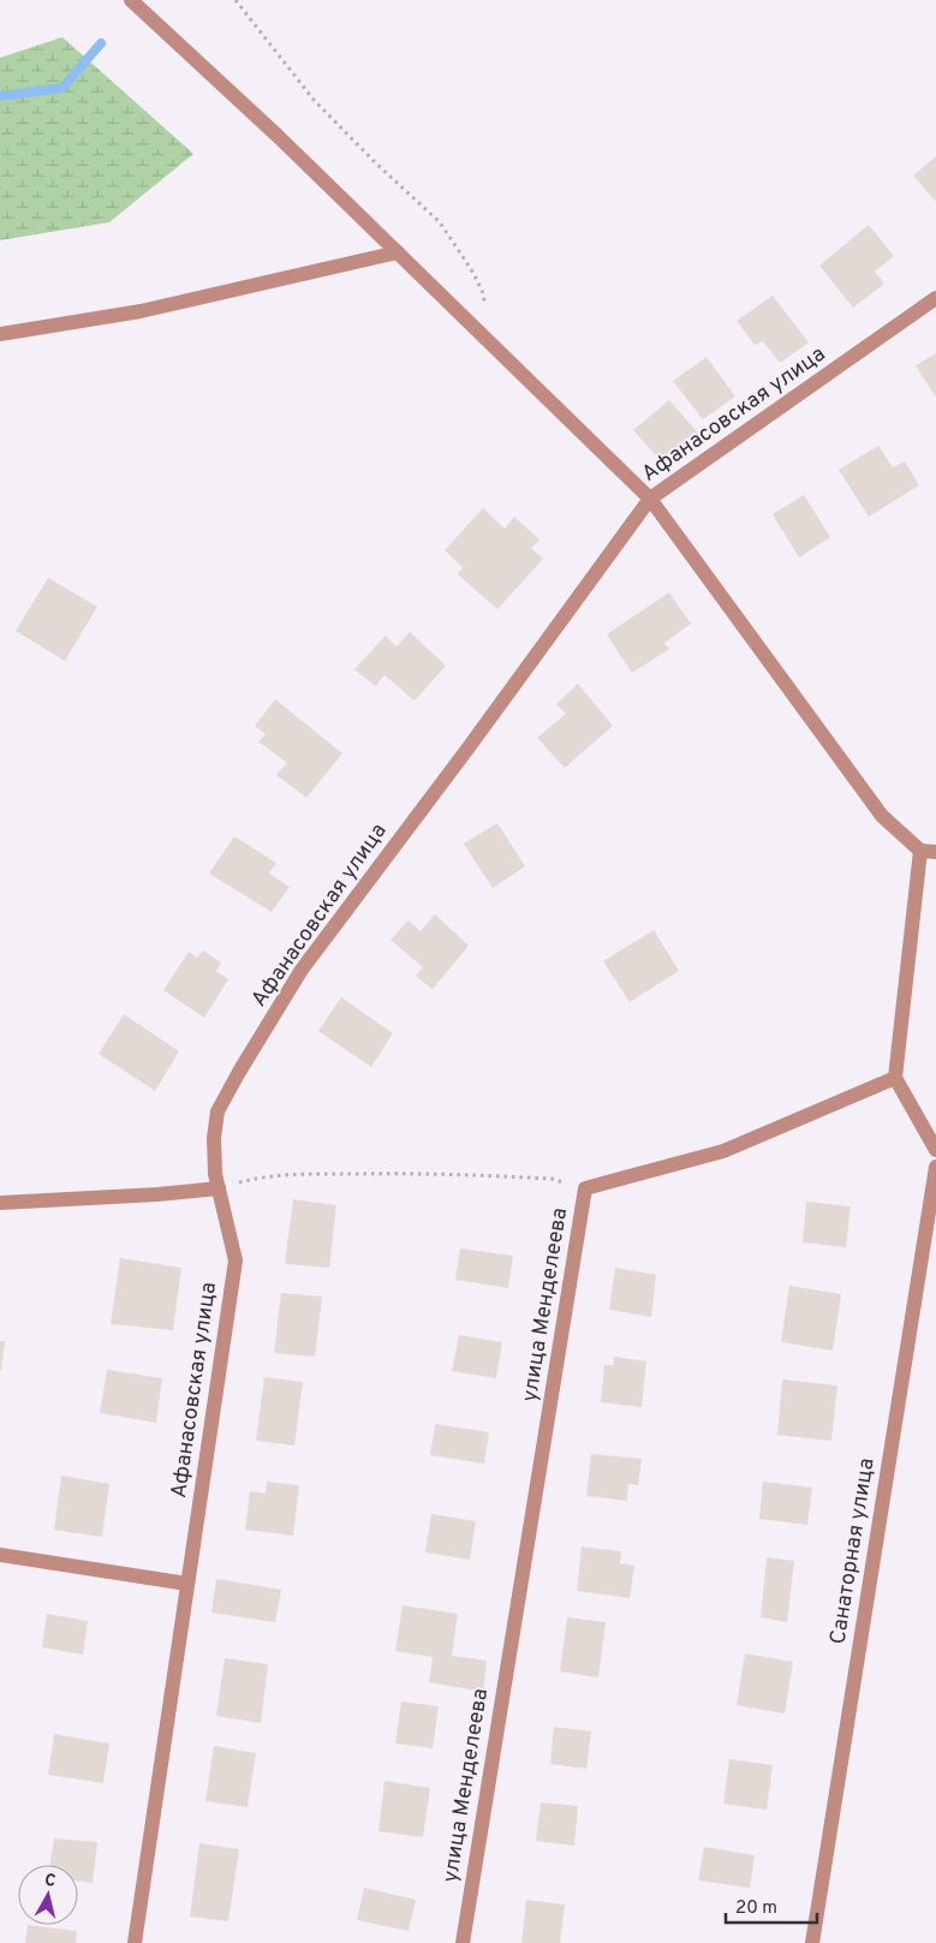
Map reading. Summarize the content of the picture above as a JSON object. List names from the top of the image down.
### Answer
{
  "streets": {
    "street": ["Афанасовская улица", "улица Менделеева", "Санаторная улица"]
  },
  "scale_bar": "20 m",
  "north": "top"
}
